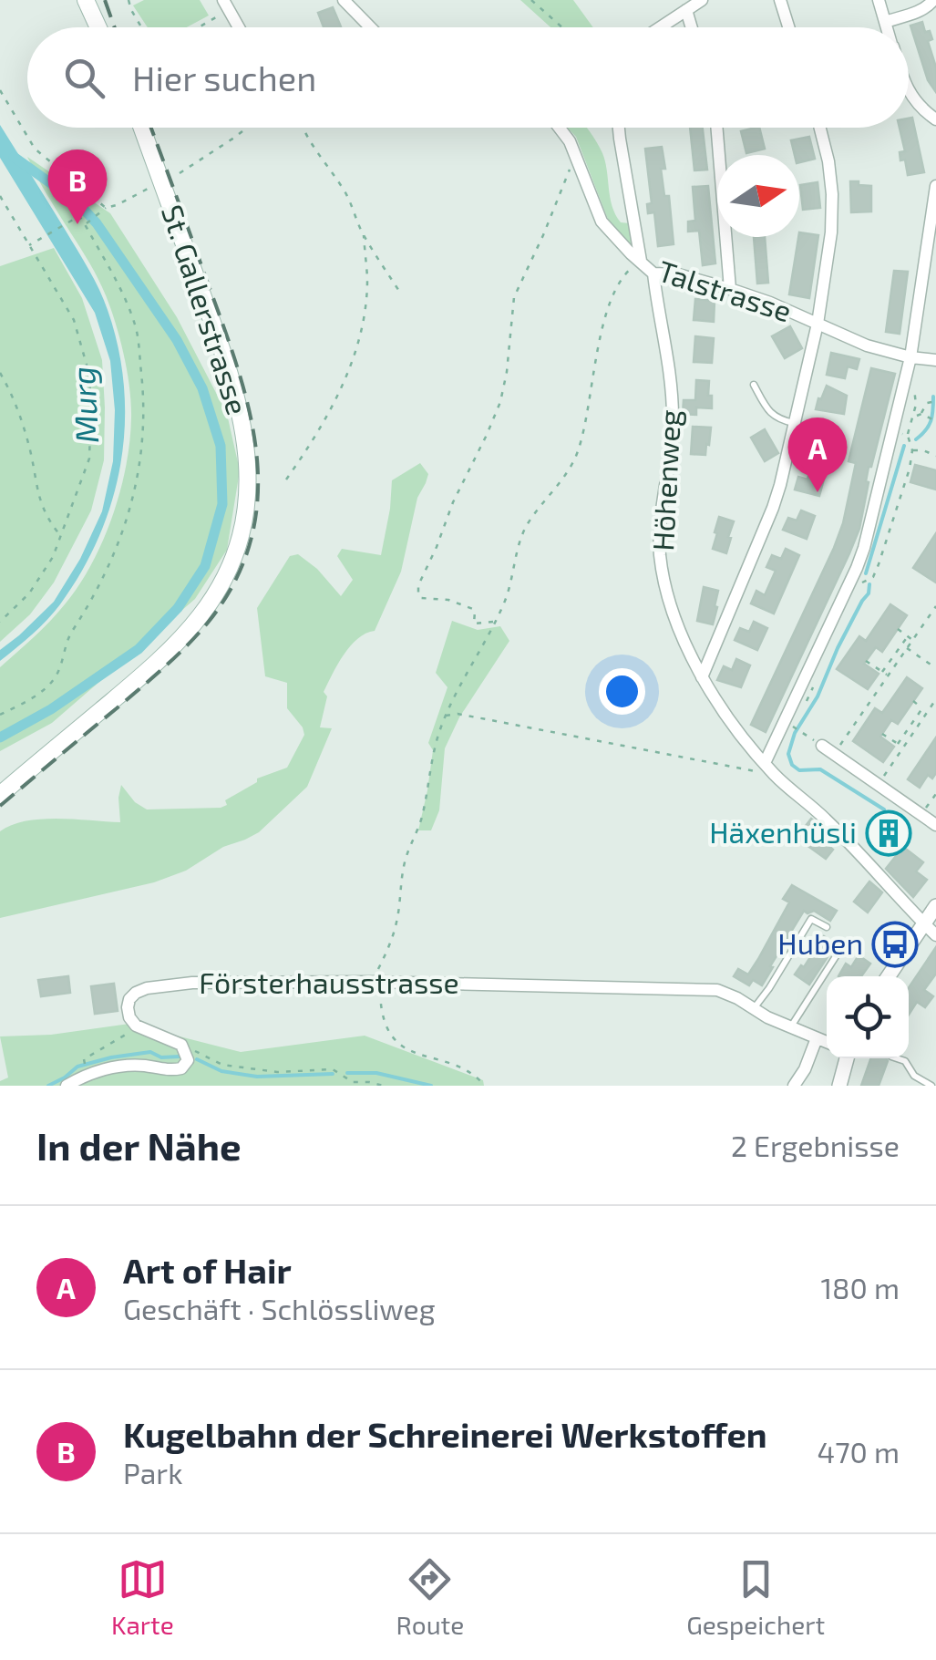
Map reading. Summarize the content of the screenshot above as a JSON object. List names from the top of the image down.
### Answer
{
  "streets": {
    "main road": ["St. Gallerstrasse"],
    "street": ["Talstrasse", "Höhenweg", "Försterhausstrasse"]
  },
  "crossings": [
    ["Talstrasse", "Höhenweg"]
  ],
  "water": ["Murg"],
  "places": {
    "building": ["Häxenhüsli"],
    "bus stop": ["Huben"]
  },
  "north": "right",
  "page": {
    "search": "Hier suchen",
    "pins": ["B", "A"],
    "heading": ["In der Nähe", "2 Ergebnisse"],
    "list": [
      {
        "mark": "A",
        "name": "Art of Hair",
        "note": "Geschäft · Schlössliweg",
        "value": "180 m"
      },
      {
        "mark": "B",
        "name": "Kugelbahn der Schreinerei Werkstoffen",
        "note": "Park",
        "value": "470 m"
      }
    ],
    "nav": ["Karte", "Route", "Gespeichert"]
  }
}
